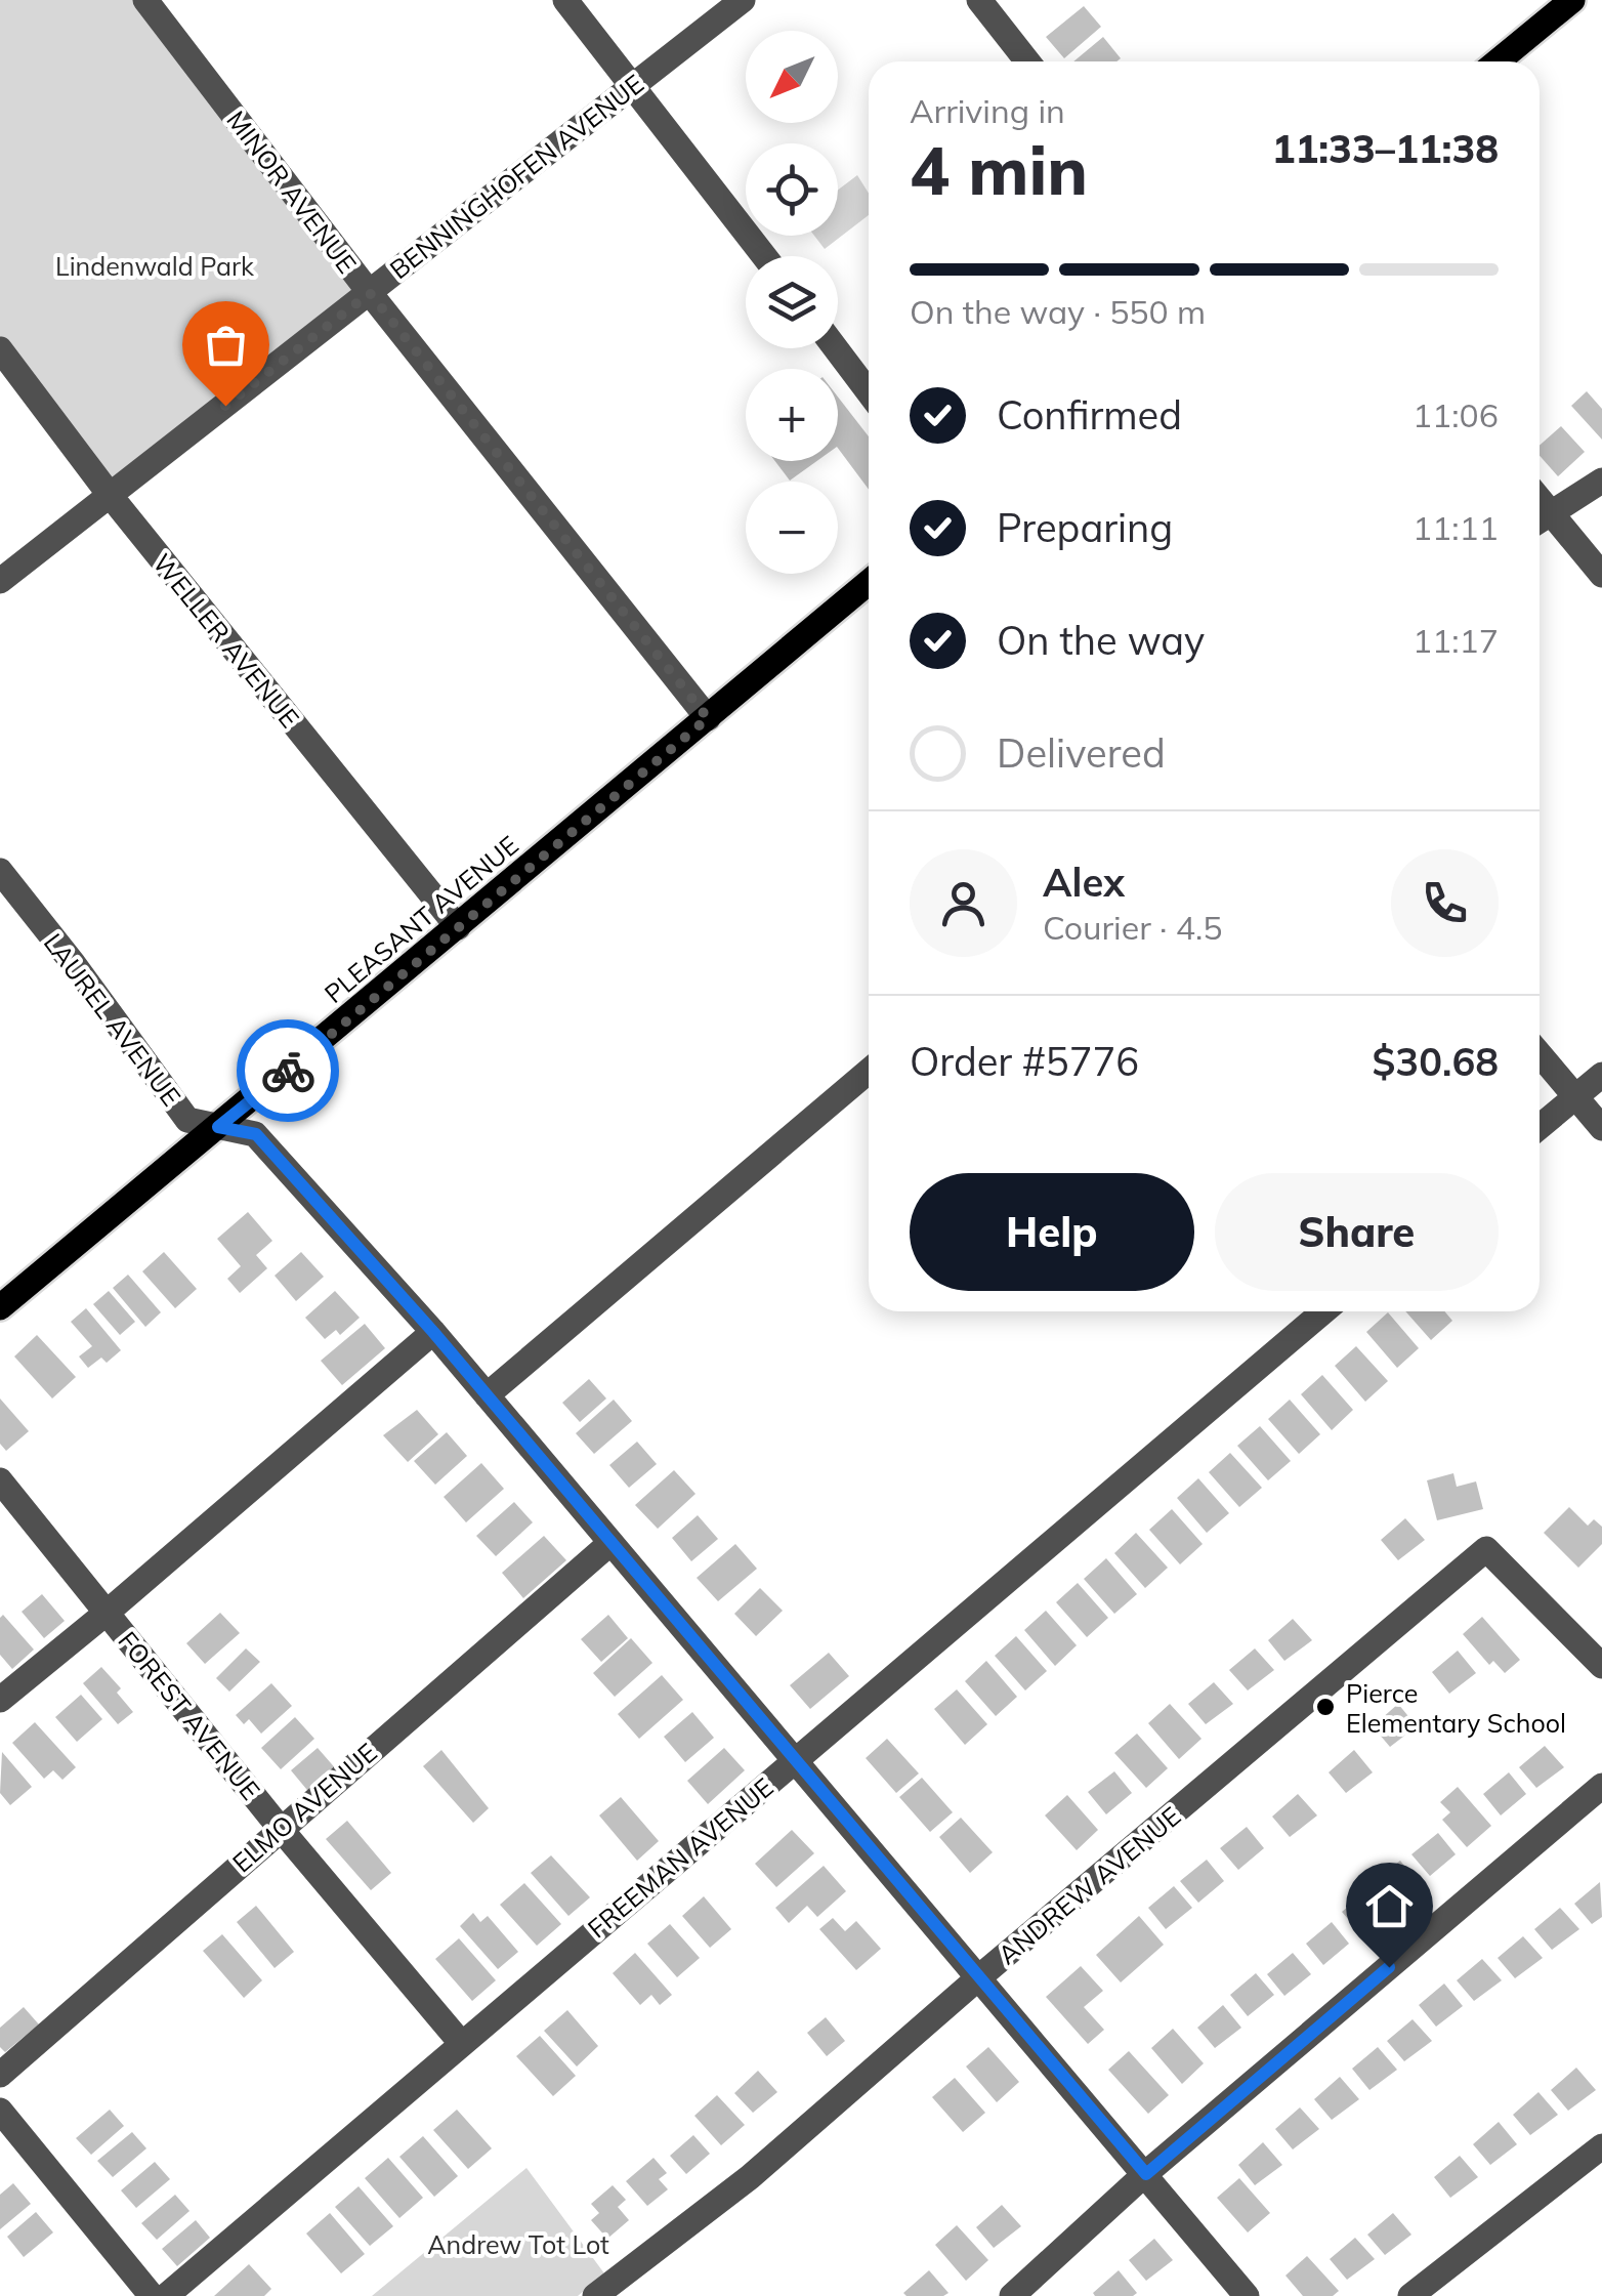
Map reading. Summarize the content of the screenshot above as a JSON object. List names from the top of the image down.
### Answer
{
  "streets": {
    "main road": ["PLEASANT AVENUE"],
    "street": [
      "BENNINGHOFEN AVENUE",
      "MINOR AVENUE",
      "WELLER AVENUE",
      "LAUREL AVENUE",
      "FOREST AVENUE",
      "ELMO AVENUE",
      "FREEMAN AVENUE",
      "ANDREW AVENUE"
    ]
  },
  "crossings": [
    ["BENNINGHOFEN AVENUE", "MINOR AVENUE"],
    ["BENNINGHOFEN AVENUE", "WELLER AVENUE"],
    ["MINOR AVENUE", "PLEASANT AVENUE"],
    ["WELLER AVENUE", "PLEASANT AVENUE"],
    ["PLEASANT AVENUE", "LAUREL AVENUE"],
    ["LAUREL AVENUE", "ELMO AVENUE"],
    ["LAUREL AVENUE", "FREEMAN AVENUE"],
    ["LAUREL AVENUE", "ANDREW AVENUE"],
    ["FOREST AVENUE", "ELMO AVENUE"],
    ["FOREST AVENUE", "FREEMAN AVENUE"]
  ],
  "parks": ["Lindenwald Park", "Andrew Tot Lot"],
  "places": ["Pierce Elementary School"],
  "north": "bottom left",
  "page": {
    "map_buttons": ["+", "−"],
    "heading": ["4 min", "Arriving in", "11:33–11:38"],
    "panel": [
      "Alex",
      "Courier · 4.5",
      "Order #5776",
      "$30.68"
    ],
    "bar": "On the way · 550 m",
    "list": [
      ["Confirmed", "11:06"],
      ["Preparing", "11:11"],
      ["On the way", "11:17"],
      "Delivered"
    ],
    "buttons": ["Help", "Share"]
  }
}
